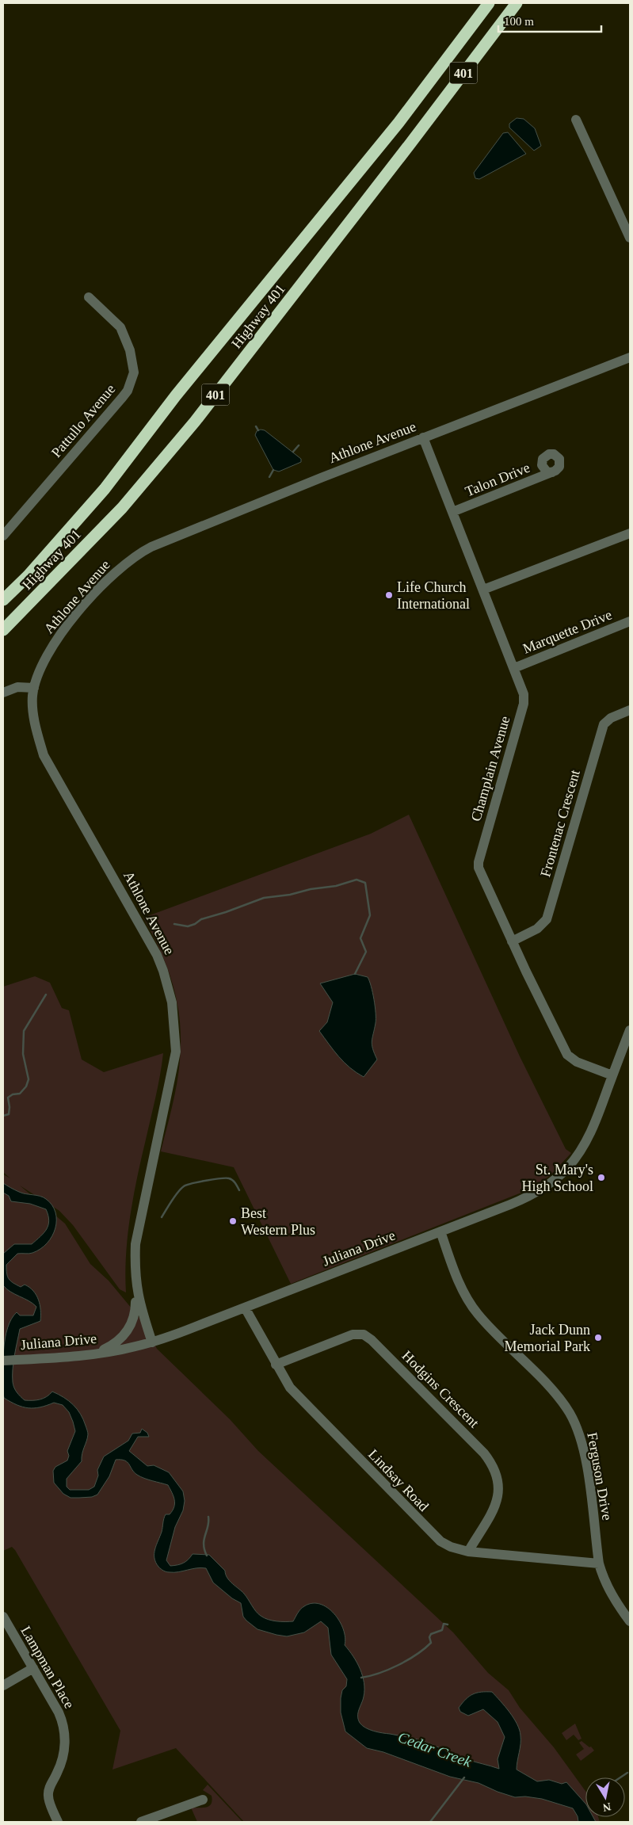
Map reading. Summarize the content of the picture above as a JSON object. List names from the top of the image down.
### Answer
{
  "streets": {
    "highway": ["401", "Highway 401"],
    "street": [
      "Pattullo Avenue",
      "Athlone Avenue",
      "Talon Drive",
      "Marquette Drive",
      "Champlain Avenue",
      "Frontenac Crescent",
      "Juliana Drive",
      "Hodgins Crescent",
      "Ferguson Drive",
      "Lindsay Road",
      "Lampman Place"
    ]
  },
  "crossings": [
    ["Athlone Avenue", "Champlain Avenue"],
    ["Athlone Avenue", "Juliana Drive"],
    ["Talon Drive", "Champlain Avenue"],
    ["Marquette Drive", "Champlain Avenue"],
    ["Champlain Avenue", "Frontenac Crescent"],
    ["Champlain Avenue", "Juliana Drive"],
    ["Juliana Drive", "Ferguson Drive"],
    ["Juliana Drive", "Lindsay Road"],
    ["Hodgins Crescent", "Lindsay Road"],
    ["Ferguson Drive", "Lindsay Road"]
  ],
  "water": ["Cedar Creek"],
  "places": [
    "Life Church International",
    "St. Mary's High School",
    "Best Western Plus",
    "Jack Dunn Memorial Park"
  ],
  "scale_bar": "100 m",
  "north": "bottom"
}
